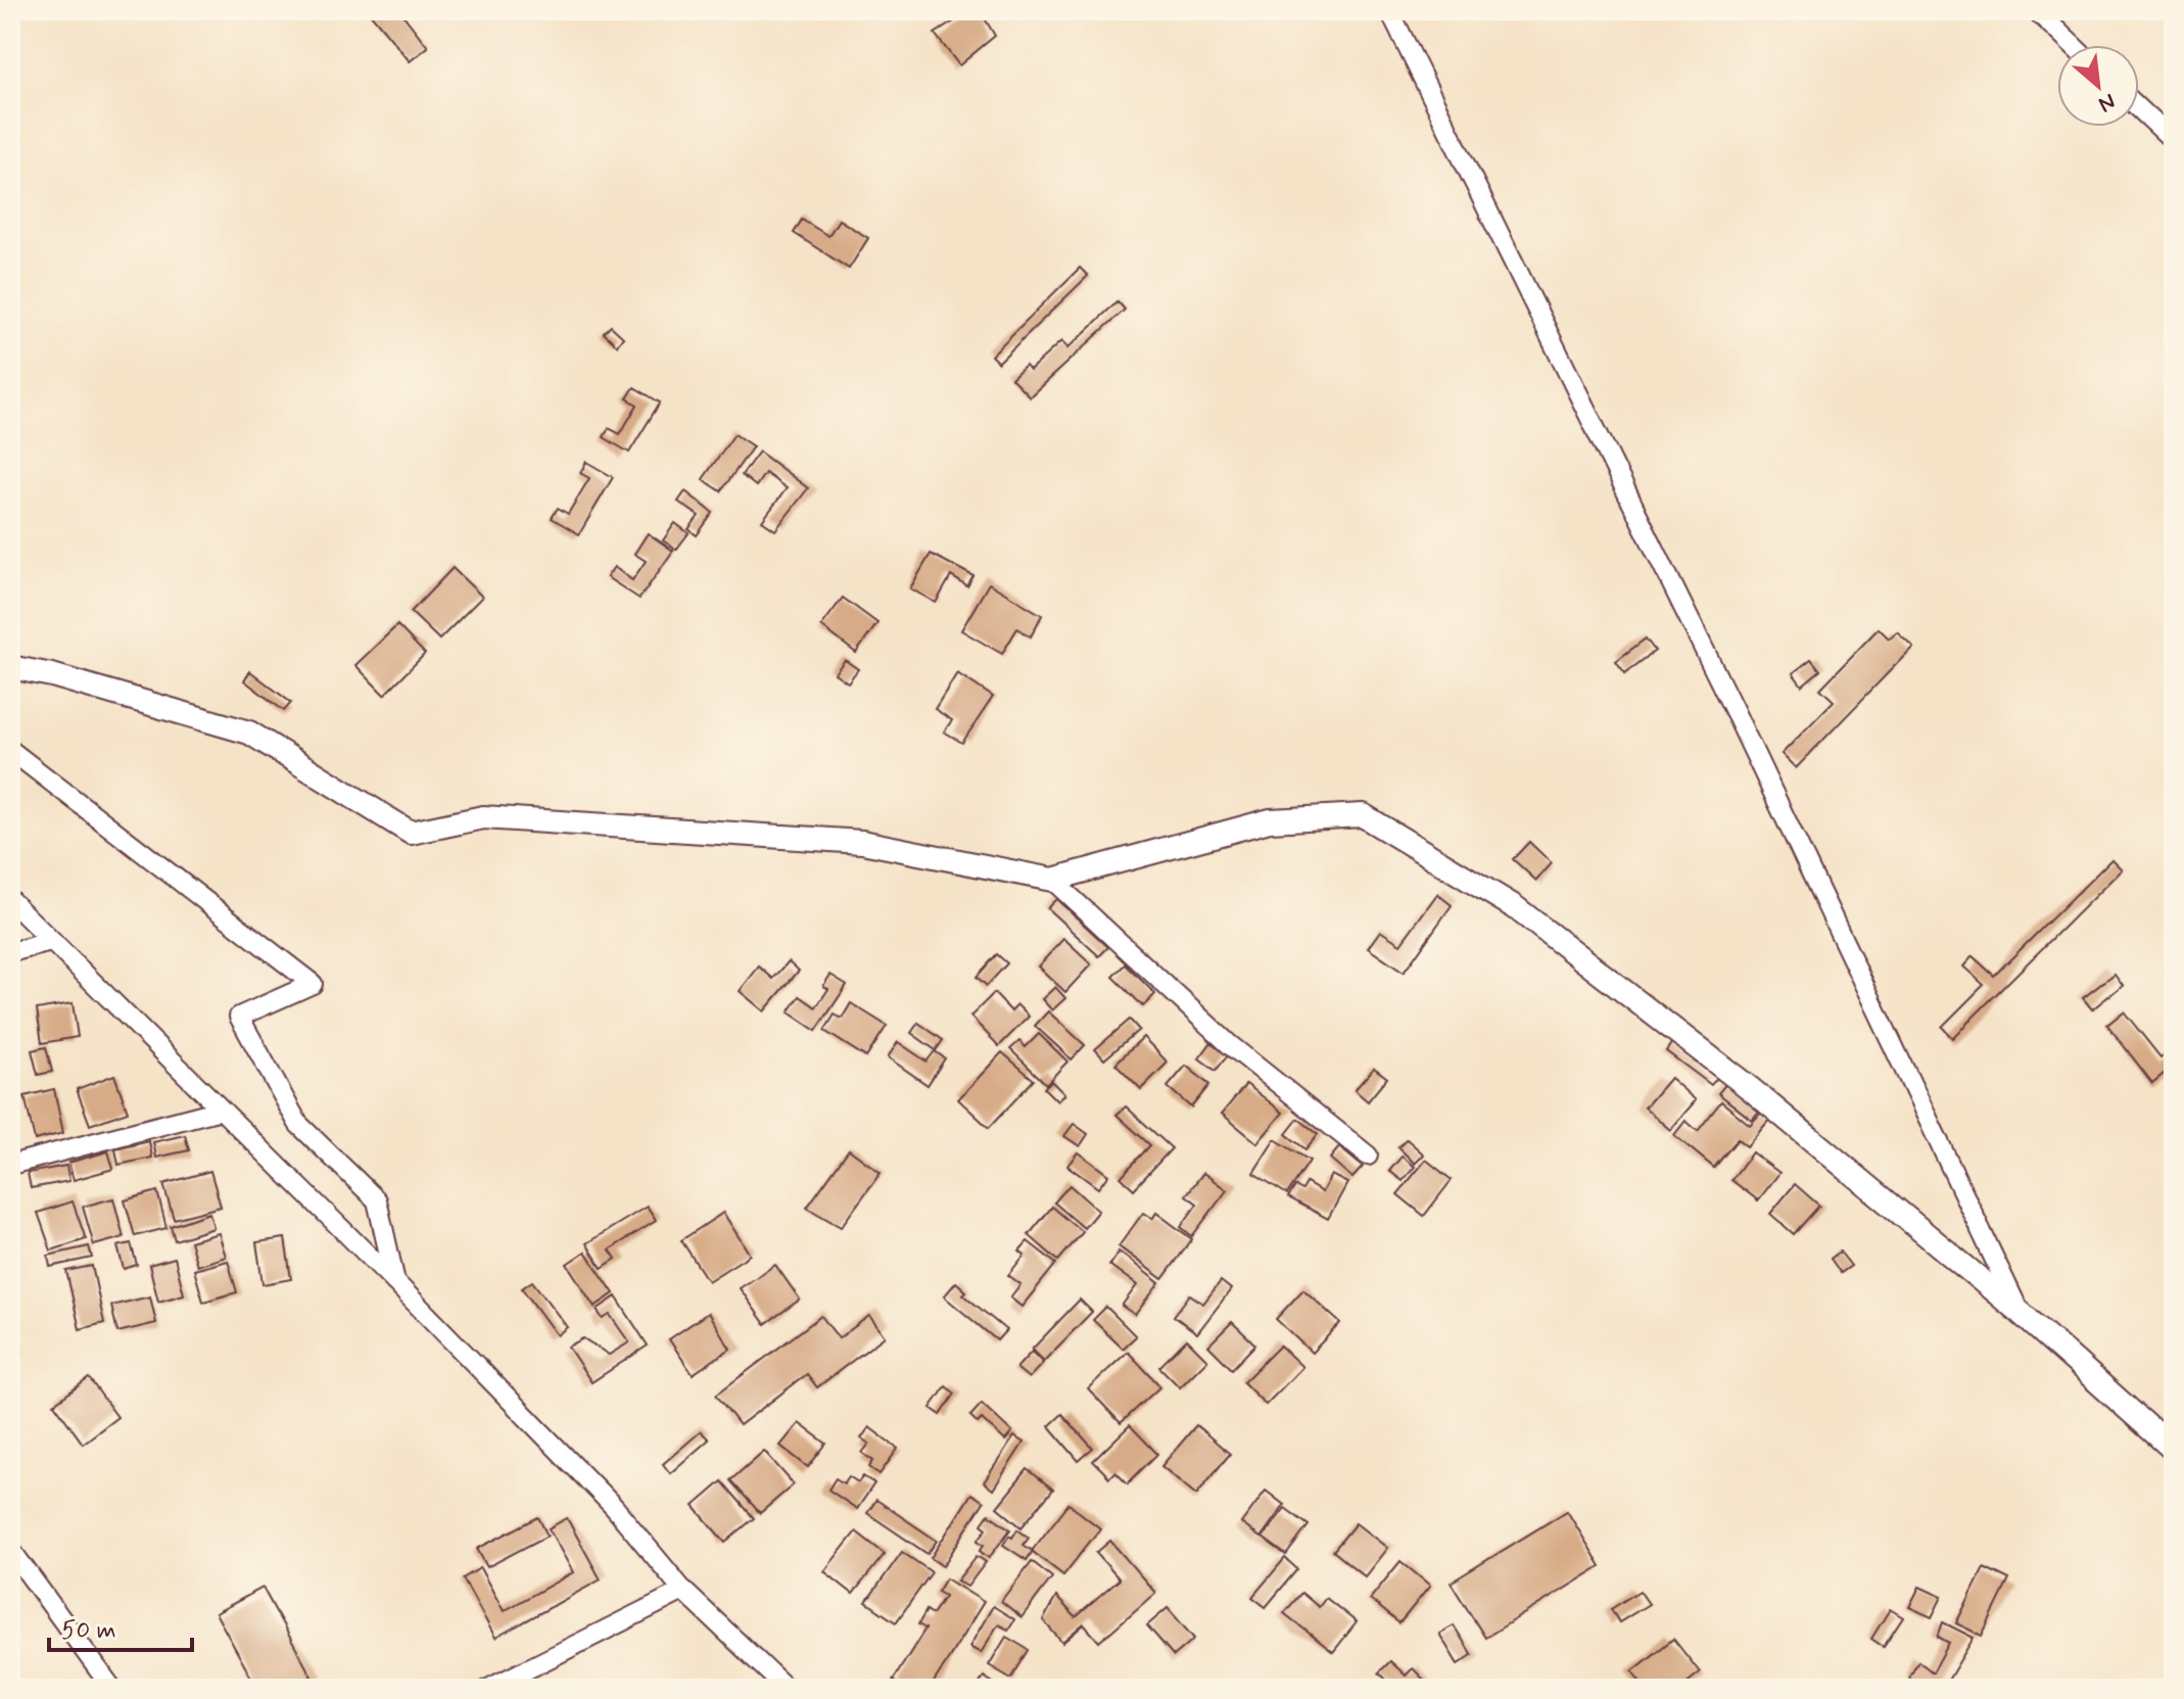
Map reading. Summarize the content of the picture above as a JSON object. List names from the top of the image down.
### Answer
{
  "scale_bar": "50 m",
  "north": "bottom right"
}
